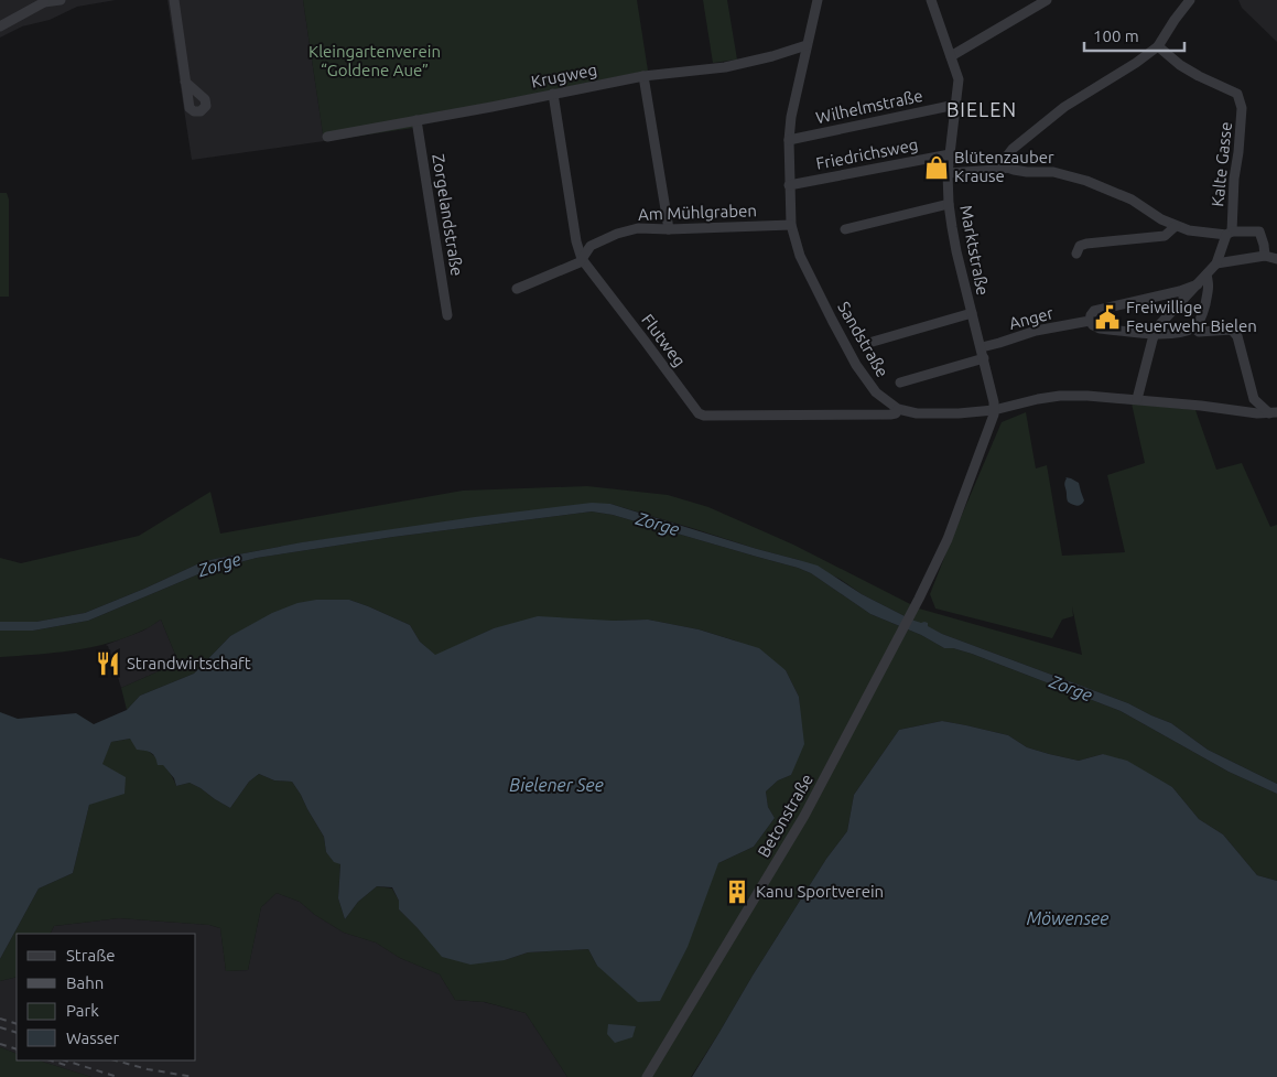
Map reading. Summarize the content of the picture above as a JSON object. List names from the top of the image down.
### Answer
{
  "streets": {
    "street": [
      "Krugweg",
      "Wilhelmstraße",
      "Friedrichsweg",
      "Kalte Gasse",
      "Am Mühlgraben",
      "Zorgelandstraße",
      "Marktstraße",
      "Anger",
      "Sandstraße",
      "Flutweg",
      "Betonstraße"
    ]
  },
  "crossings": [
    ["Krugweg", "Zorgelandstraße"],
    ["Krugweg", "Sandstraße"],
    ["Krugweg", "Flutweg"],
    ["Wilhelmstraße", "Marktstraße"],
    ["Wilhelmstraße", "Sandstraße"],
    ["Friedrichsweg", "Marktstraße"],
    ["Friedrichsweg", "Sandstraße"],
    ["Am Mühlgraben", "Sandstraße"],
    ["Am Mühlgraben", "Flutweg"],
    ["Marktstraße", "Anger"],
    ["Marktstraße", "Sandstraße"],
    ["Marktstraße", "Betonstraße"],
    ["Sandstraße", "Flutweg"],
    ["Sandstraße", "Betonstraße"]
  ],
  "districts": ["BIELEN"],
  "water": ["Zorge", "Bielener See", "Möwensee"],
  "parks": ["Kleingartenverein “Goldene Aue”"],
  "places": {
    "shop": ["Blütenzauber Krause"],
    "public building": ["Freiwillige Feuerwehr Bielen"],
    "restaurant": ["Strandwirtschaft"],
    "building": ["Kanu Sportverein"]
  },
  "legend": [
    "Straße",
    "Bahn",
    "Park",
    "Wasser"
  ],
  "scale_bar": "100 m"
}
